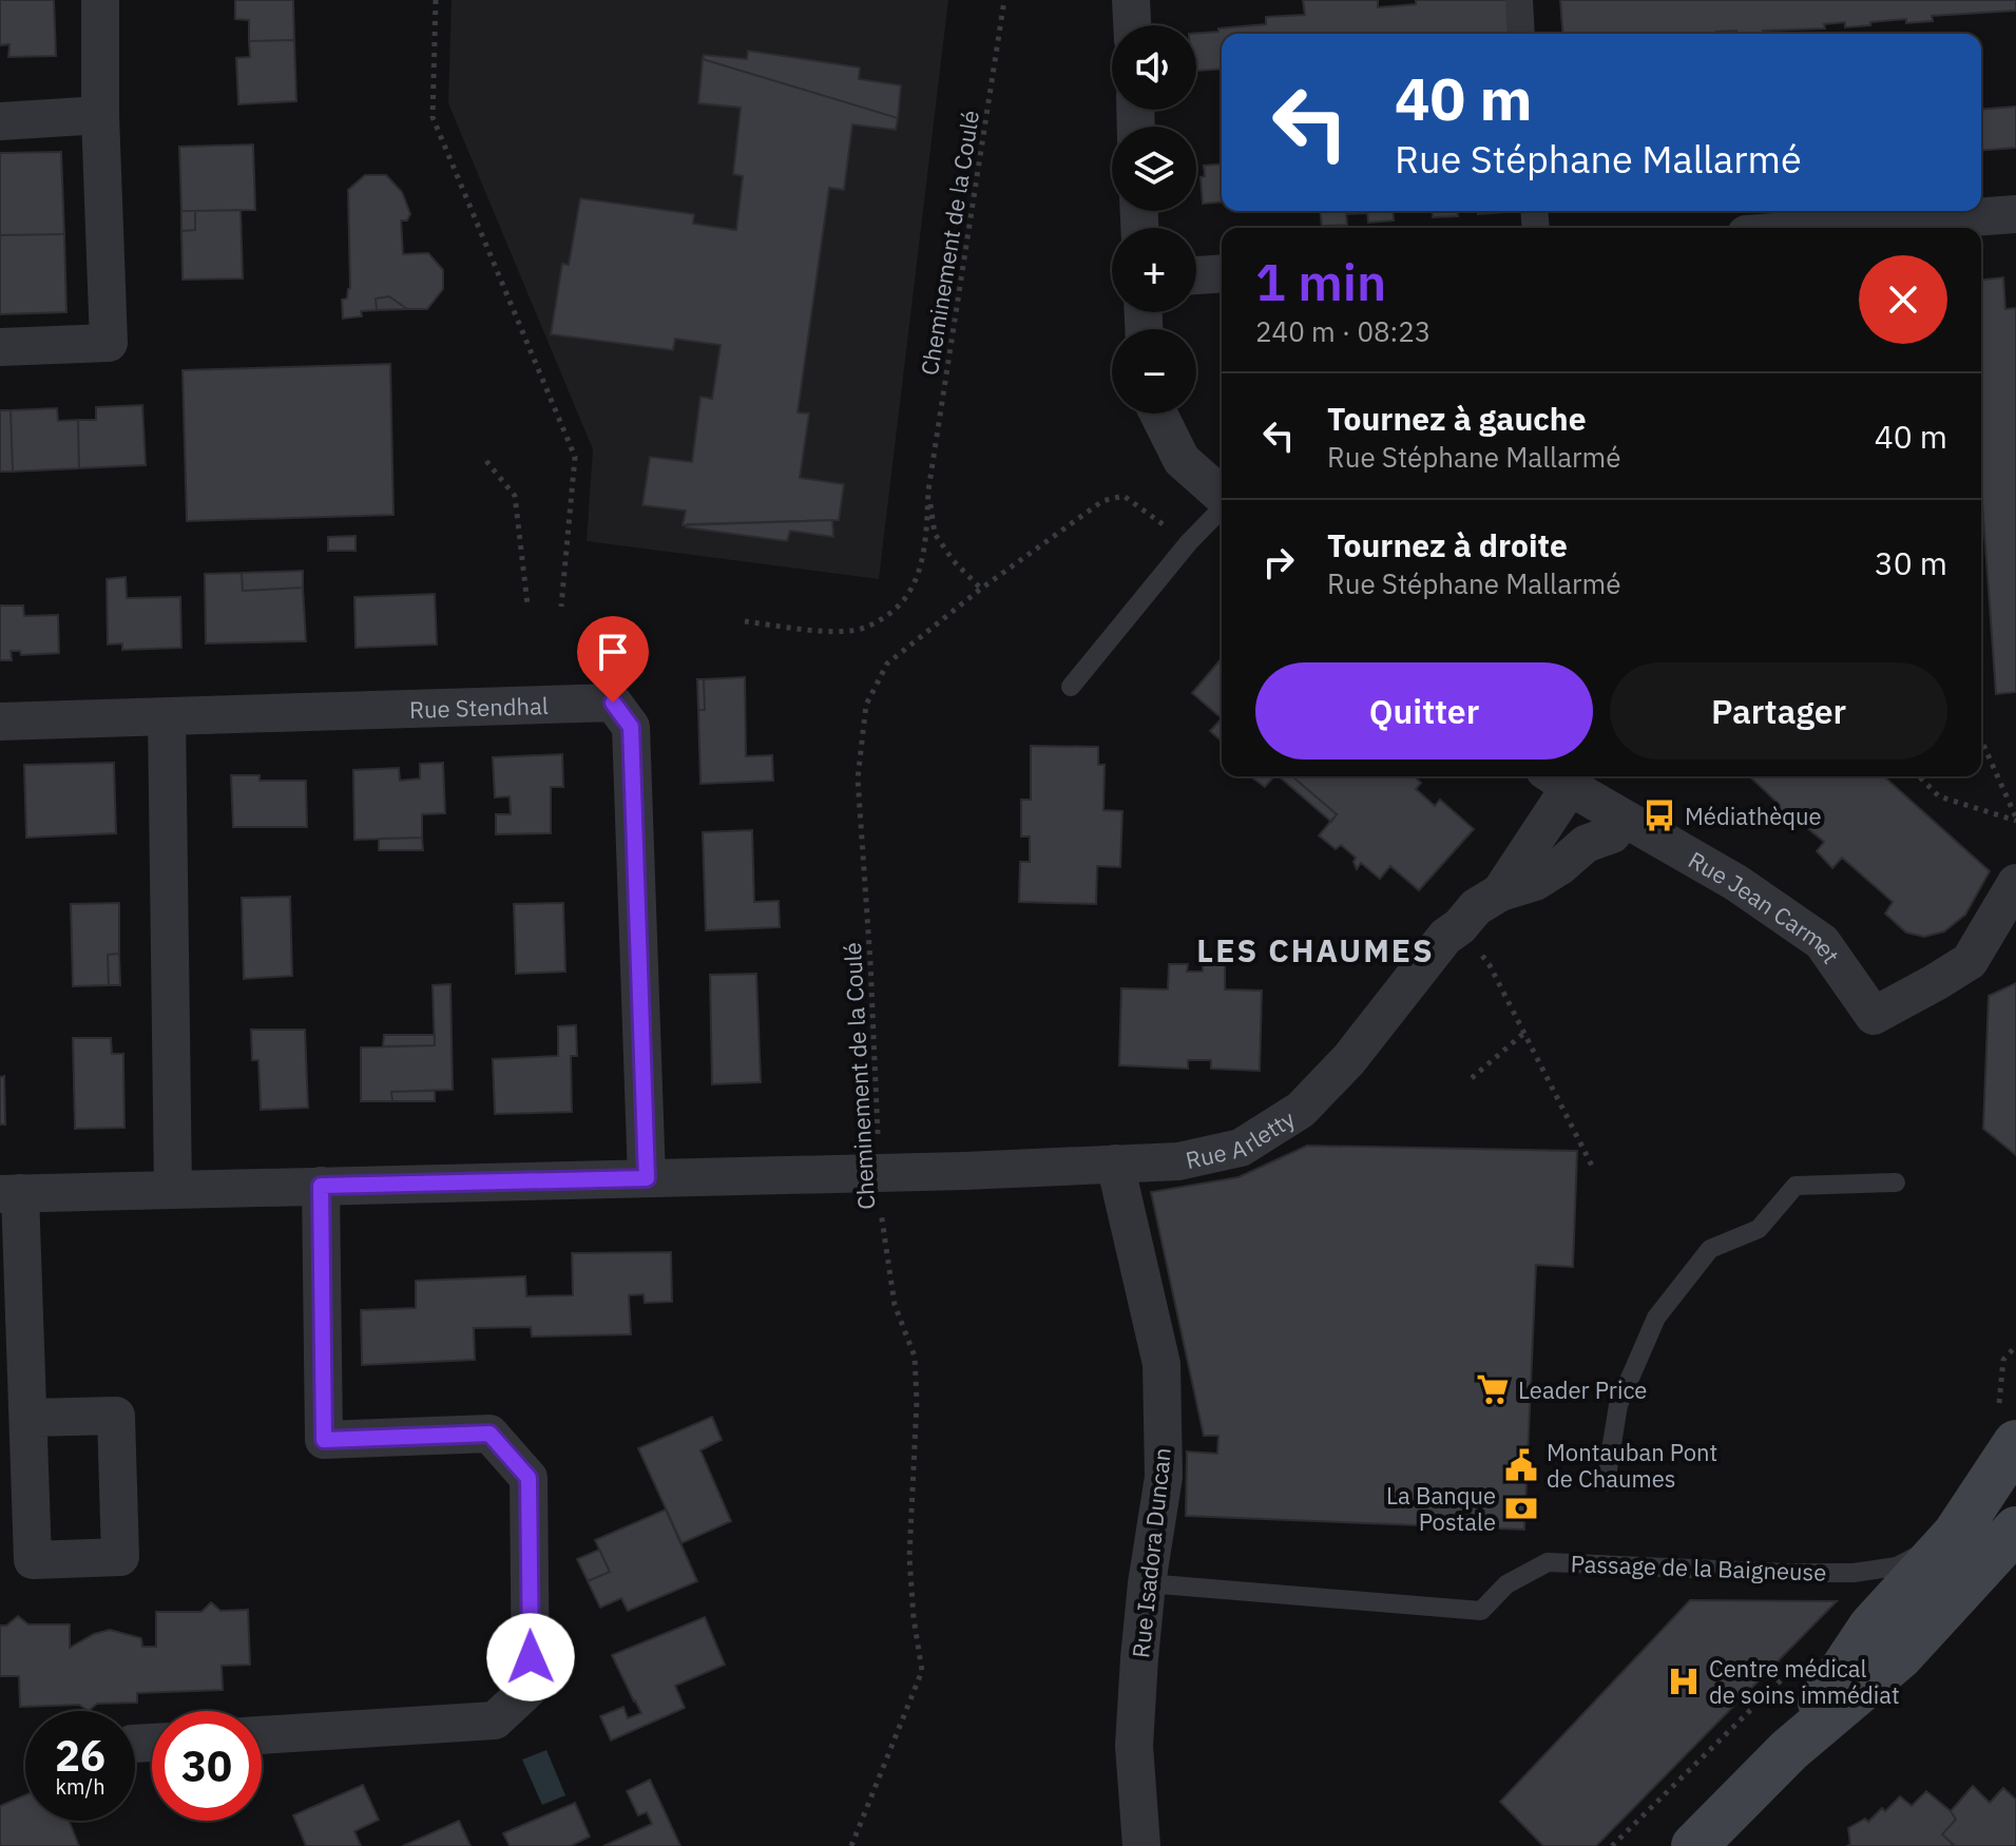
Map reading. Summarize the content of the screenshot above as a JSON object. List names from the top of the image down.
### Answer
{
  "streets": {
    "street": [
      "Rue Stendhal",
      "Rue Jean Carmet",
      "Rue Arletty",
      "Rue Isadora Duncan"
    ],
    "lane": ["Passage de la Baigneuse"],
    "path": ["Cheminement de la Coulé"]
  },
  "crossings": [
    ["Cheminement de la Coulé", "Rue Arletty"],
    ["Rue Arletty", "Rue Isadora Duncan"],
    ["Rue Isadora Duncan", "Passage de la Baigneuse"]
  ],
  "districts": ["LES CHAUMES"],
  "places": {
    "bus stop": ["Médiathèque"],
    "supermarket": ["Leader Price"],
    "public building": ["Montauban Pont de Chaumes"],
    "bank": ["La Banque Postale"],
    "hospital": ["Centre médical de soins immédiat"]
  },
  "page": {
    "map_buttons": ["+", "−"],
    "turn": ["40 m", "Rue Stéphane Mallarmé"],
    "heading": ["1 min", "240 m · 08:23"],
    "list": [
      {
        "name": "Tournez à gauche",
        "note": "Rue Stéphane Mallarmé",
        "value": "40 m"
      },
      {
        "name": "Tournez à droite",
        "note": "Rue Stéphane Mallarmé",
        "value": "30 m"
      }
    ],
    "buttons": ["Quitter", "Partager"],
    "speed": "26 km/h",
    "limit": "30"
  }
}
